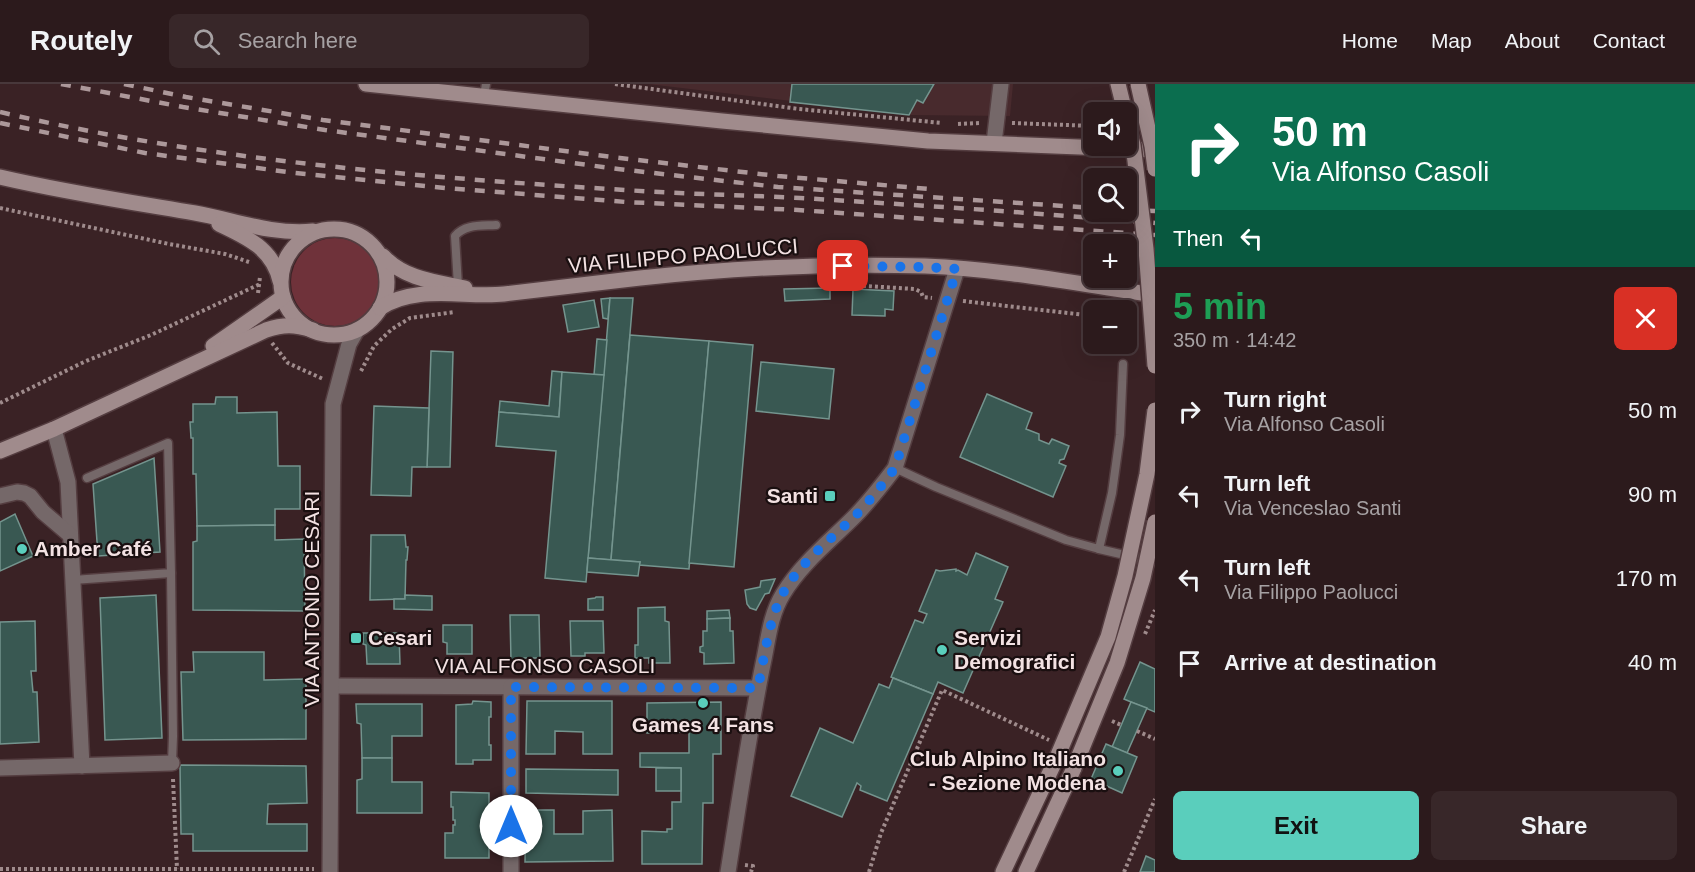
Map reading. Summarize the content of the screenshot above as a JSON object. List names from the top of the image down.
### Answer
{
  "streets": {
    "street": ["VIA FILIPPO PAOLUCCI", "VIA ANTONIO CESARI", "VIA ALFONSO CASOLI"]
  },
  "crossings": [
    ["VIA FILIPPO PAOLUCCI", "VIA ANTONIO CESARI"],
    ["VIA ANTONIO CESARI", "VIA ALFONSO CASOLI"]
  ],
  "places": {
    "transit": ["Santi", "Cesari"],
    "other": [
      "Amber Café",
      "Servizi Demografici",
      "Games 4 Fans",
      "Club Alpino Italiano - Sezione Modena"
    ]
  },
  "page": {
    "header": "Routely",
    "search": "Search here",
    "nav": [
      "Home",
      "Map",
      "About",
      "Contact"
    ],
    "turn": ["50 m", "Via Alfonso Casoli"],
    "map_buttons": ["+", "−"],
    "then": "Then",
    "heading": ["5 min", "350 m · 14:42"],
    "list": [
      {
        "name": "Turn right",
        "note": "Via Alfonso Casoli",
        "value": "50 m"
      },
      {
        "name": "Turn left",
        "note": "Via Venceslao Santi",
        "value": "90 m"
      },
      {
        "name": "Turn left",
        "note": "Via Filippo Paolucci",
        "value": "170 m"
      },
      {
        "name": "Arrive at destination",
        "value": "40 m"
      }
    ],
    "buttons": ["Exit", "Share"]
  }
}
